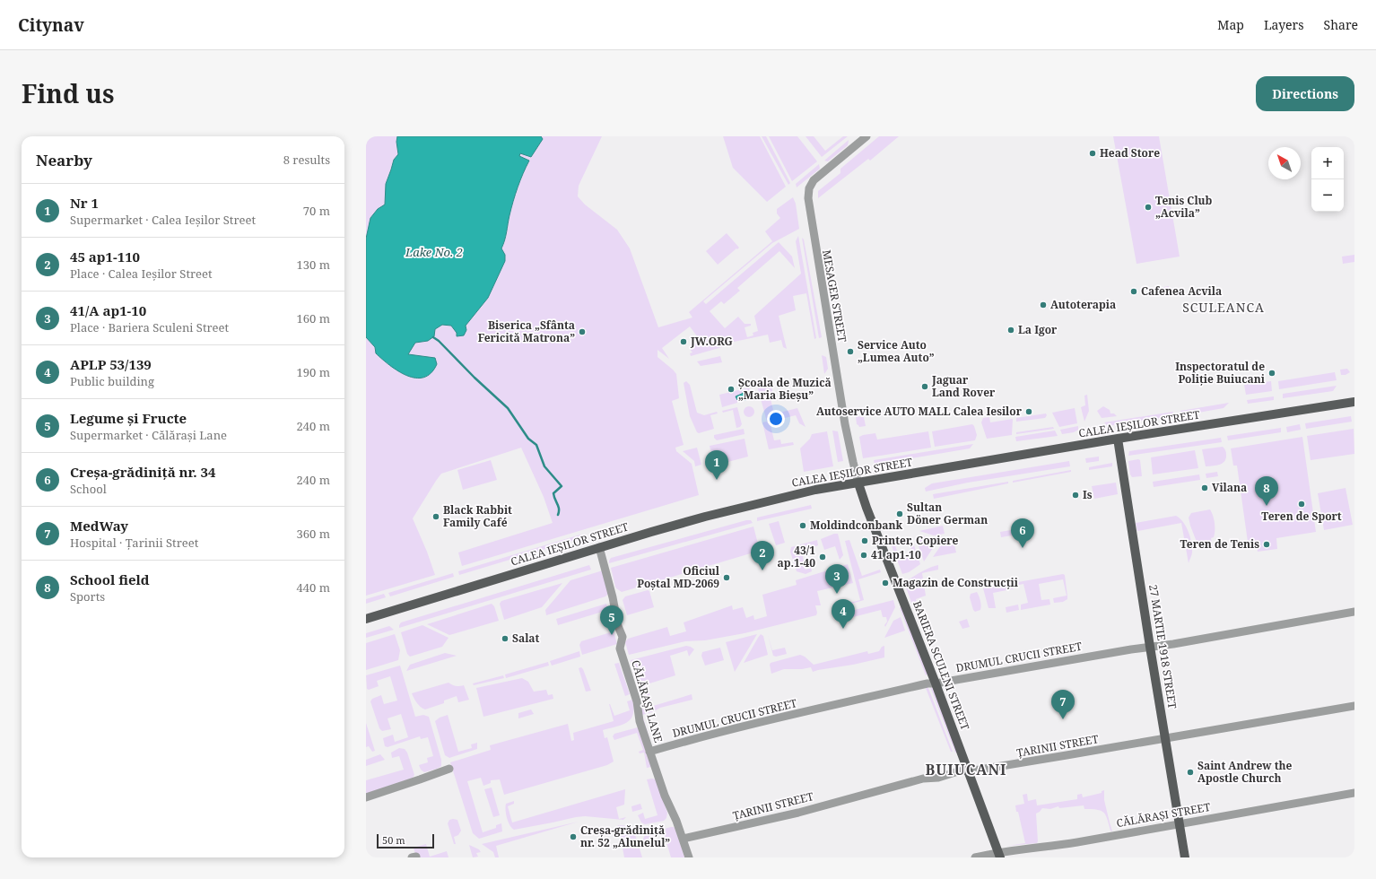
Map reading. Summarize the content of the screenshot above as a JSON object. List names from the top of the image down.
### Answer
{
  "streets": {
    "main road": ["CALEA IEȘILOR STREET", "27 MARTIE 1918 STREET", "BARIERA SCULENI STREET"],
    "street": [
      "MESAGER STREET",
      "DRUMUL CRUCII STREET",
      "CĂLĂRAȘI LANE",
      "ȚARINII STREET",
      "CĂLĂRAȘI STREET"
    ]
  },
  "crossings": [
    ["MESAGER STREET", "CALEA IEȘILOR STREET"],
    ["MESAGER STREET", "BARIERA SCULENI STREET"],
    ["CALEA IEȘILOR STREET", "27 MARTIE 1918 STREET"],
    ["CALEA IEȘILOR STREET", "BARIERA SCULENI STREET"],
    ["CALEA IEȘILOR STREET", "CĂLĂRAȘI LANE"],
    ["27 MARTIE 1918 STREET", "DRUMUL CRUCII STREET"],
    ["27 MARTIE 1918 STREET", "ȚARINII STREET"],
    ["27 MARTIE 1918 STREET", "CĂLĂRAȘI STREET"],
    ["DRUMUL CRUCII STREET", "BARIERA SCULENI STREET"],
    ["DRUMUL CRUCII STREET", "CĂLĂRAȘI LANE"],
    ["BARIERA SCULENI STREET", "ȚARINII STREET"],
    ["BARIERA SCULENI STREET", "CĂLĂRAȘI STREET"],
    ["CĂLĂRAȘI LANE", "ȚARINII STREET"]
  ],
  "districts": ["SCULEANCA", "BUIUCANI"],
  "water": ["Lake No. 2"],
  "places": [
    "Head Store",
    "Tenis Club „Acvila”",
    "Cafenea Acvila",
    "Autoterapia",
    "La Igor",
    "Biserica „Sfânta Fericită Matrona”",
    "JW.ORG",
    "Service Auto „Lumea Auto”",
    "Inspectoratul de Poliție Buiucani",
    "Jaguar Land Rover",
    "Școala de Muzică „Maria Bieșu”",
    "Autoservice AUTO MALL Calea Iesilor",
    "Vilana",
    "Is",
    "Teren de Sport",
    "Sultan Döner German",
    "Black Rabbit Family Café",
    "Moldindconbank",
    "Printer, Copiere",
    "Teren de Tenis",
    "41 ap1-10",
    "43/1 ap.1-40",
    "Oficiul Poștal MD-2069",
    "Magazin de Construcții",
    "Salat",
    "Saint Andrew the Apostle Church",
    "Creșa-grădiniță nr. 52 „Alunelul”"
  ],
  "scale_bar": "50 m",
  "north": "top left",
  "page": {
    "header": "Citynav",
    "nav": ["Map", "Layers", "Share"],
    "title": "Find us",
    "buttons": "Directions",
    "heading": ["Nearby", "8 results"],
    "map_buttons": ["+", "−"],
    "list": [
      {
        "mark": "1",
        "name": "Nr 1",
        "note": "Supermarket · Calea Ieșilor Street",
        "value": "70 m"
      },
      {
        "mark": "2",
        "name": "45 ap1-110",
        "note": "Place · Calea Ieșilor Street",
        "value": "130 m"
      },
      {
        "mark": "3",
        "name": "41/A ap1-10",
        "note": "Place · Bariera Sculeni Street",
        "value": "160 m"
      },
      {
        "mark": "4",
        "name": "APLP 53/139",
        "note": "Public building",
        "value": "190 m"
      },
      {
        "mark": "5",
        "name": "Legume și Fructe",
        "note": "Supermarket · Călărași Lane",
        "value": "240 m"
      },
      {
        "mark": "6",
        "name": "Creșa-grădiniță nr. 34",
        "note": "School",
        "value": "240 m"
      },
      {
        "mark": "7",
        "name": "MedWay",
        "note": "Hospital · Țarinii Street",
        "value": "360 m"
      },
      {
        "mark": "8",
        "name": "School field",
        "note": "Sports",
        "value": "440 m"
      }
    ],
    "pins": [
      "1",
      "8",
      "6",
      "2",
      "3",
      "4",
      "5",
      "7"
    ],
    "scale": "50 m"
  }
}
